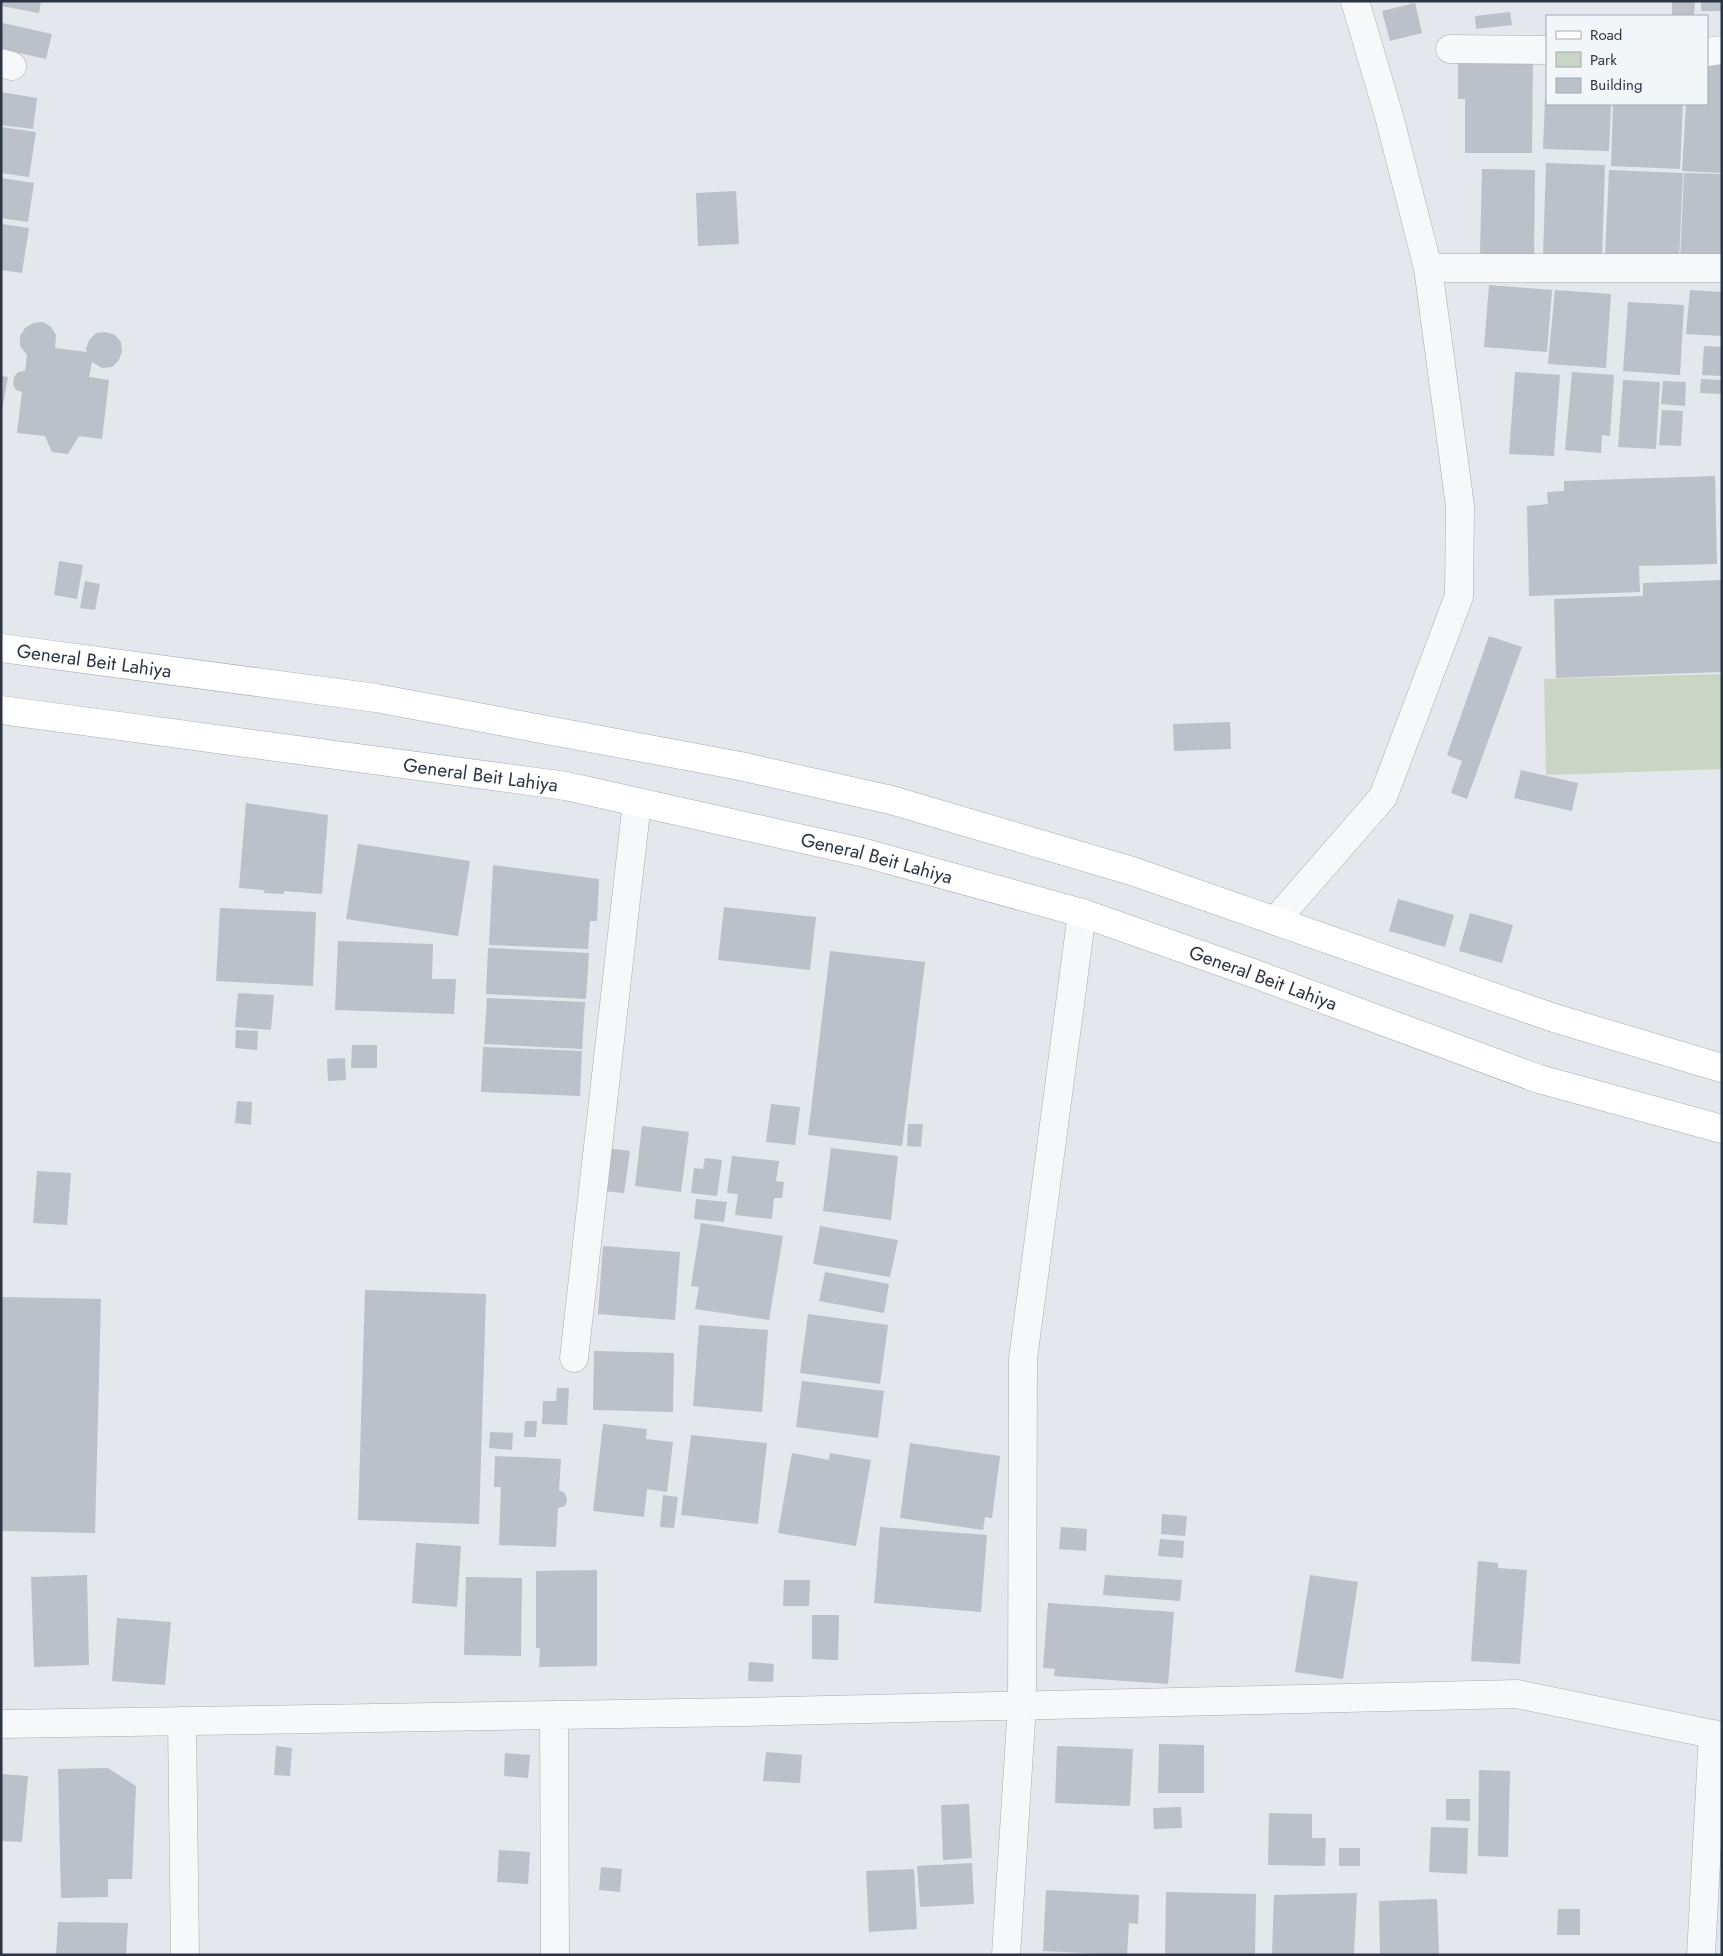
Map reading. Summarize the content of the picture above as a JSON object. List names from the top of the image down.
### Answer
{
  "streets": {
    "main road": ["General Beit Lahiya"]
  },
  "legend": ["Road", "Park", "Building"]
}
